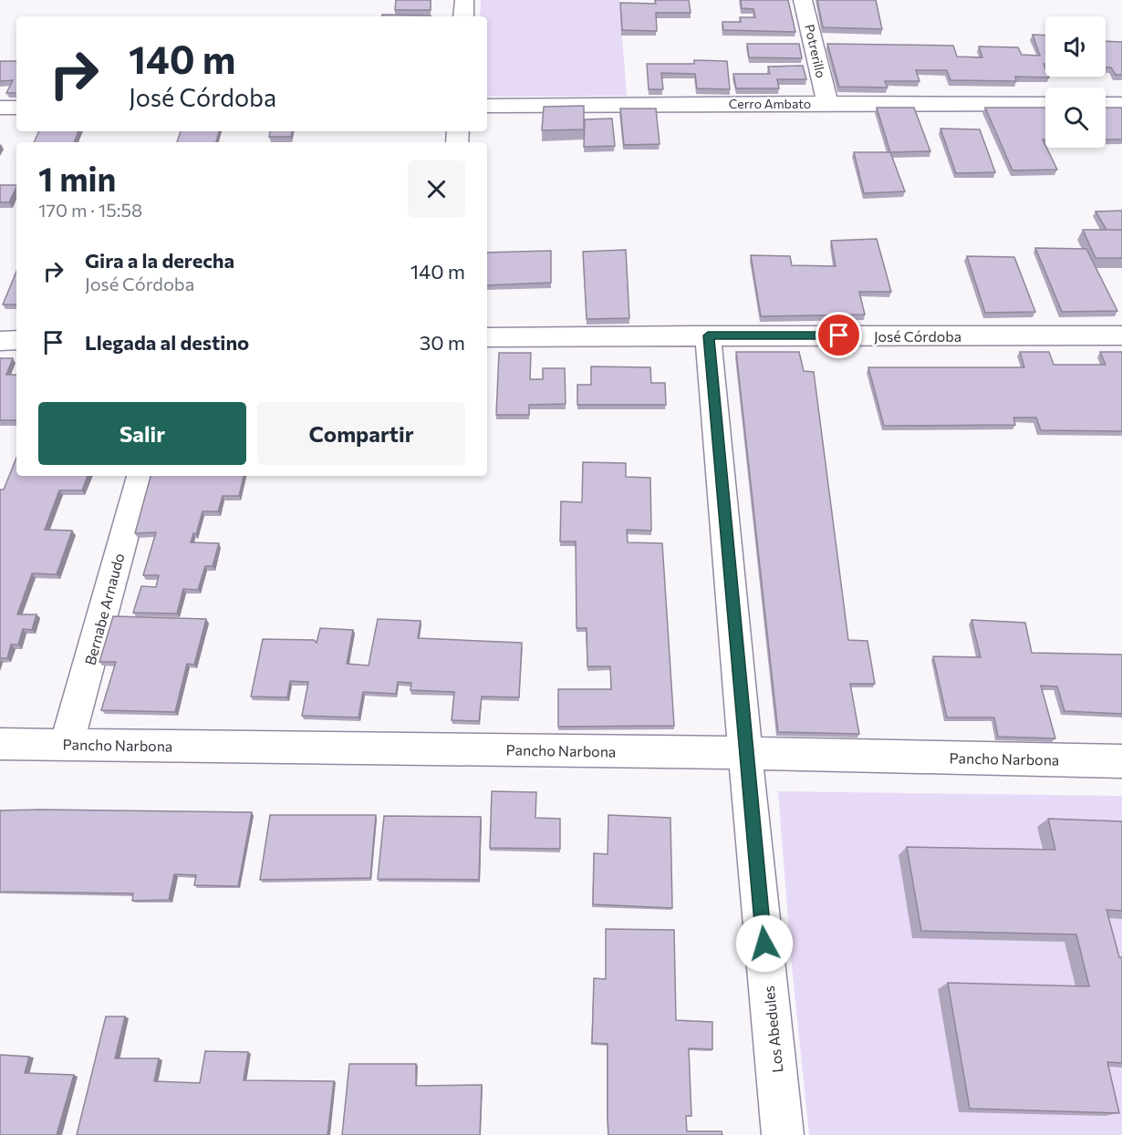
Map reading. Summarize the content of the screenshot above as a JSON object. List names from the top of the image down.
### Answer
{
  "streets": {
    "street": [
      "Potrerillo",
      "Cerro Ambato",
      "José Córdoba",
      "Bernabe Arnaudo",
      "Pancho Narbona",
      "Los Abedules"
    ]
  },
  "crossings": [
    ["Potrerillo", "Cerro Ambato"],
    ["José Córdoba", "Los Abedules"],
    ["Bernabe Arnaudo", "Pancho Narbona"],
    ["Pancho Narbona", "Los Abedules"]
  ],
  "page": {
    "turn": ["140 m", "José Córdoba"],
    "heading": ["1 min", "170 m · 15:58"],
    "list": [
      {
        "name": "Gira a la derecha",
        "note": "José Córdoba",
        "value": "140 m"
      },
      {
        "name": "Llegada al destino",
        "value": "30 m"
      }
    ],
    "buttons": ["Salir", "Compartir"]
  }
}
